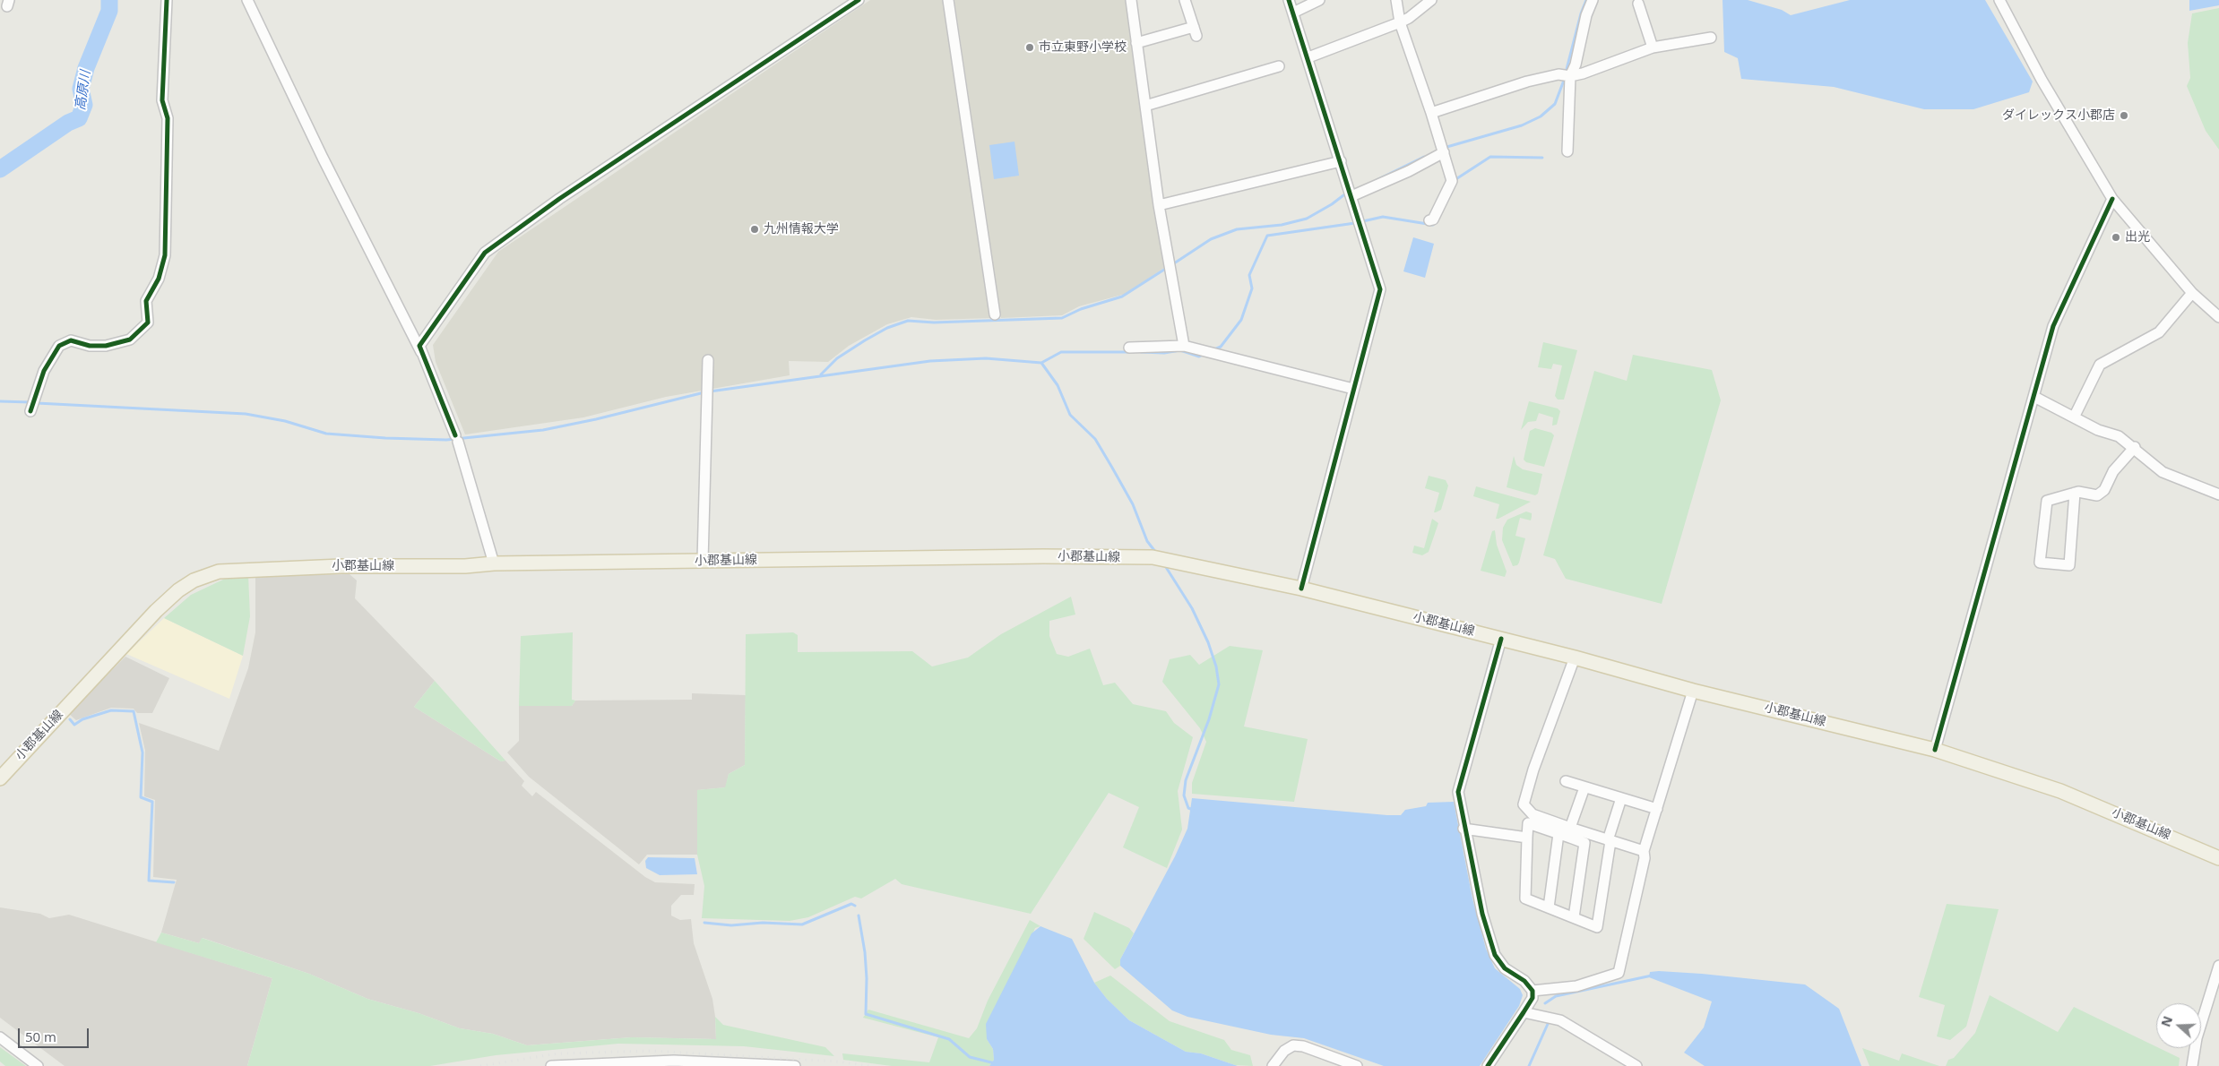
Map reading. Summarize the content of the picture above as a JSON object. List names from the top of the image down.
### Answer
{
  "streets": {
    "main road": ["小郡基山線"]
  },
  "water": ["高原川"],
  "places": [
    "市立東野小学校",
    "ダイレックス小郡店",
    "九州情報大学",
    "出光"
  ],
  "scale_bar": "50 m",
  "north": "left"
}
